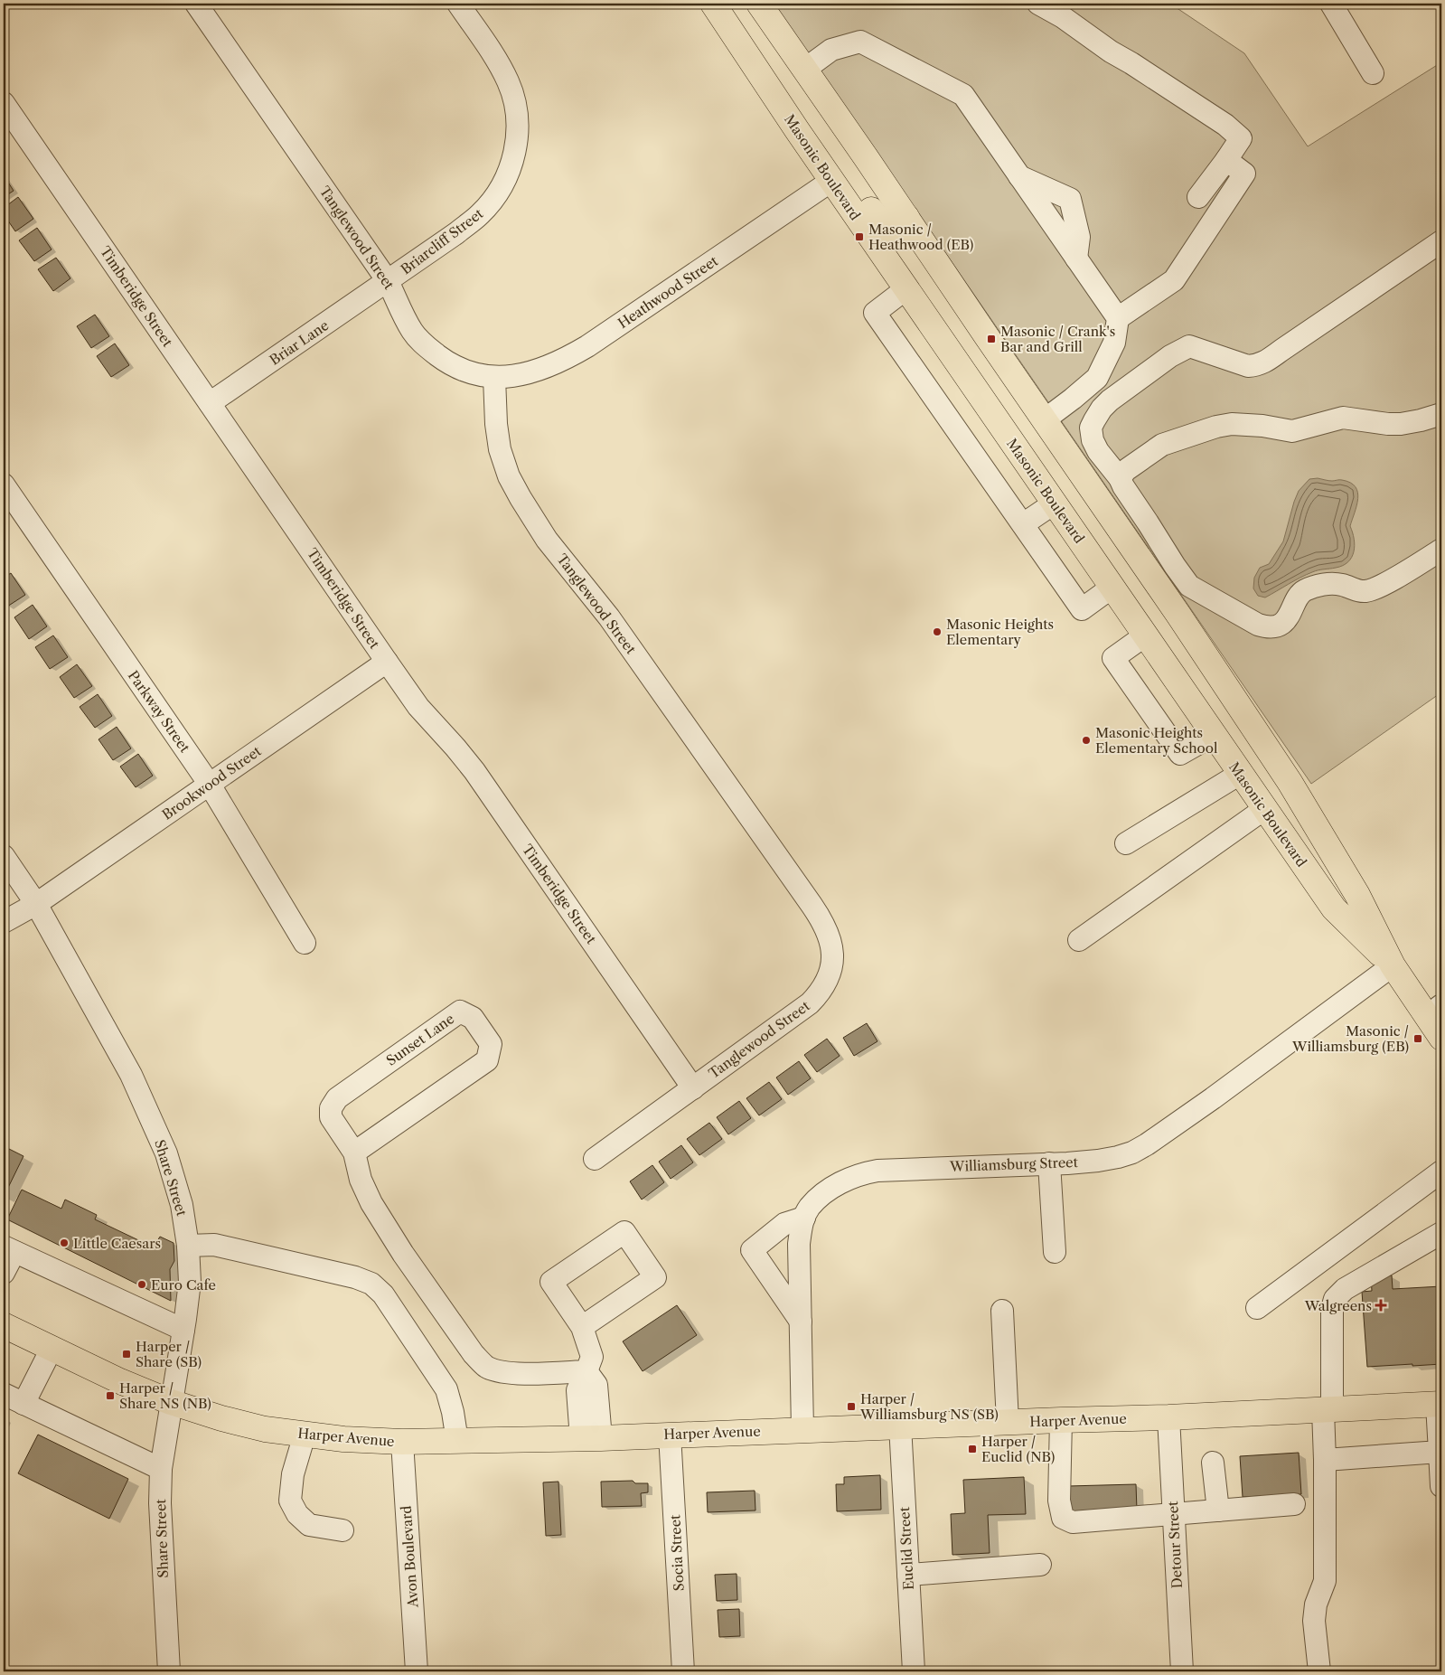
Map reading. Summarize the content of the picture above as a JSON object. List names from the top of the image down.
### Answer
{
  "streets": {
    "main road": ["Masonic Boulevard", "Harper Avenue"],
    "street": [
      "Tanglewood Street",
      "Briarcliff Street",
      "Heathwood Street",
      "Timberidge Street",
      "Briar Lane",
      "Parkway Street",
      "Brookwood Street",
      "Sunset Lane",
      "Williamsburg Street",
      "Share Street",
      "Detour Street",
      "Euclid Street",
      "Socia Street",
      "Avon Boulevard"
    ]
  },
  "crossings": [
    ["Masonic Boulevard", "Heathwood Street"],
    ["Masonic Boulevard", "Williamsburg Street"],
    ["Tanglewood Street", "Briarcliff Street"],
    ["Tanglewood Street", "Heathwood Street"],
    ["Tanglewood Street", "Timberidge Street"],
    ["Tanglewood Street", "Briar Lane"],
    ["Briarcliff Street", "Briar Lane"],
    ["Timberidge Street", "Briar Lane"],
    ["Timberidge Street", "Brookwood Street"],
    ["Parkway Street", "Brookwood Street"],
    ["Brookwood Street", "Share Street"],
    ["Williamsburg Street", "Harper Avenue"],
    ["Share Street", "Harper Avenue"],
    ["Harper Avenue", "Detour Street"],
    ["Harper Avenue", "Euclid Street"],
    ["Harper Avenue", "Socia Street"],
    ["Harper Avenue", "Avon Boulevard"]
  ],
  "places": {
    "transit": [
      "Masonic / Heathwood (EB)",
      "Masonic / Crank's Bar and Grill",
      "Masonic / Williamsburg (EB)",
      "Harper / Share (SB)",
      "Harper / Share NS (NB)",
      "Harper / Williamsburg NS (SB)",
      "Harper / Euclid (NB)"
    ],
    "other": [
      "Masonic Heights Elementary",
      "Masonic Heights Elementary School",
      "Little Caesars",
      "Euro Cafe"
    ],
    "health": ["Walgreens"]
  }
}
